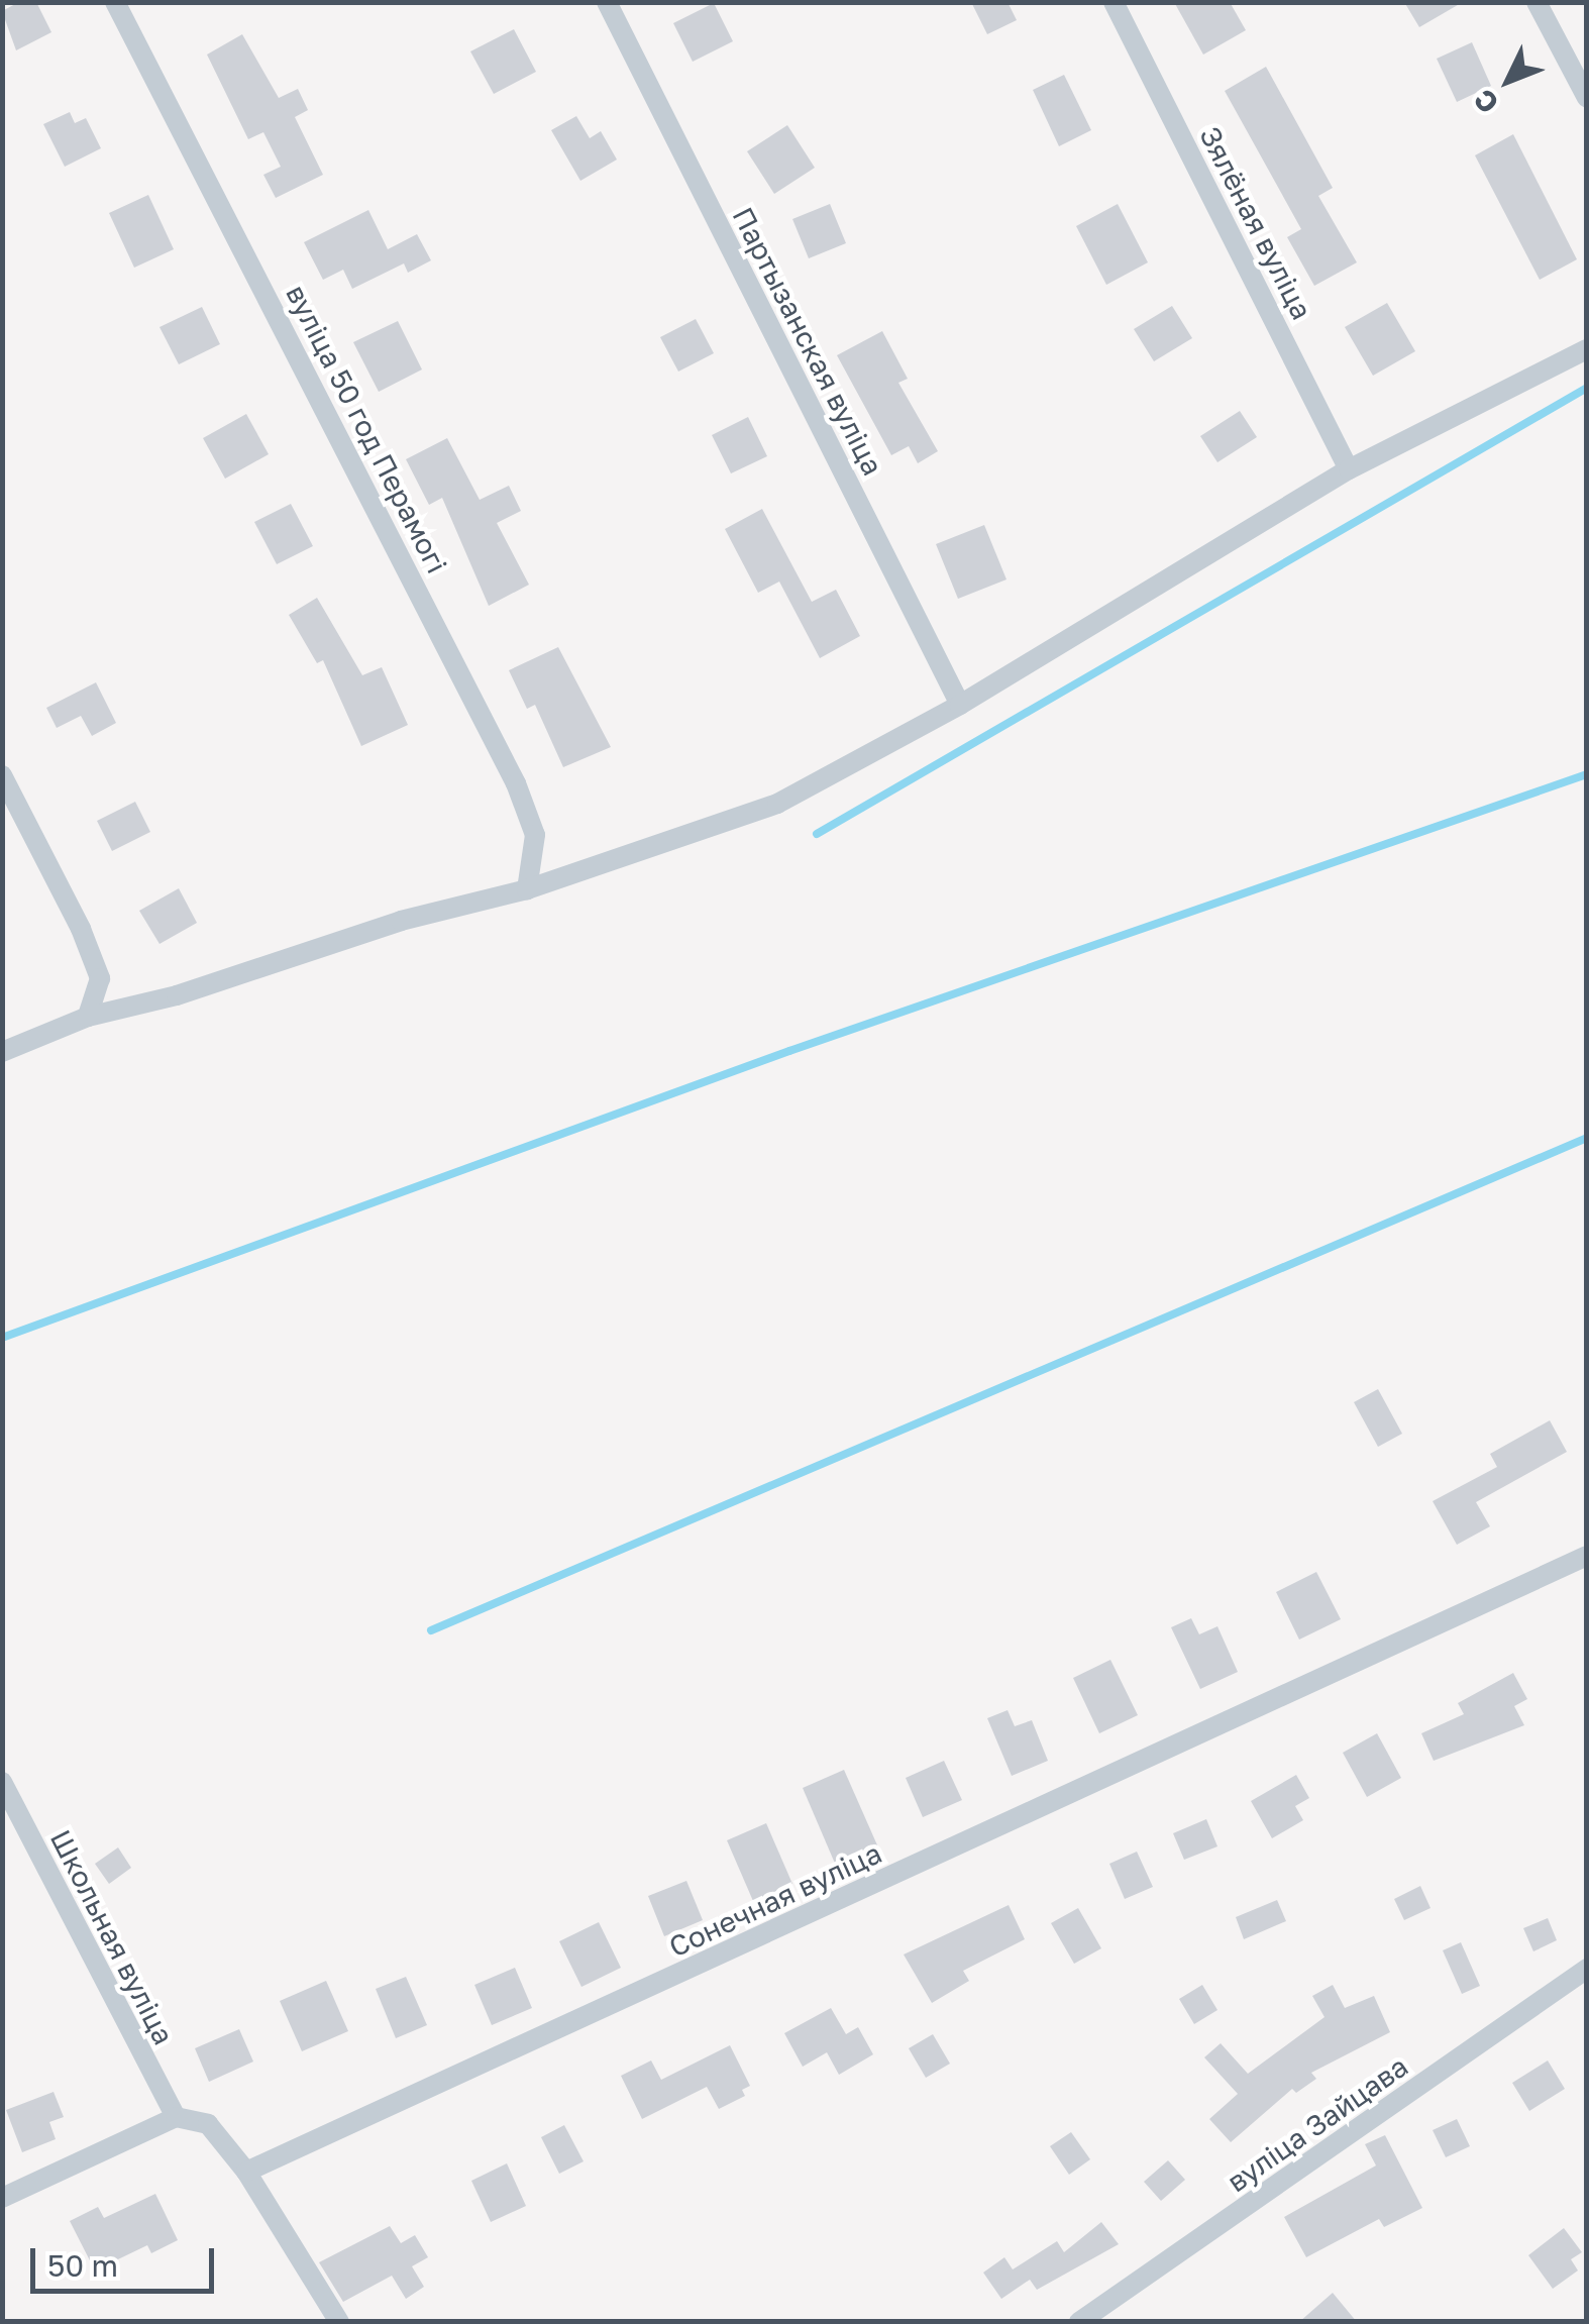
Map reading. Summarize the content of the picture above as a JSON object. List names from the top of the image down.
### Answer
{
  "streets": {
    "street": [
      "Зялёная вуліца",
      "Партызанская вуліца",
      "вуліца 50 год Перамогі",
      "Сонечная вуліца",
      "Школьная вуліца",
      "вуліца Зайцава"
    ]
  },
  "scale_bar": "50 m",
  "north": "bottom left"
}
